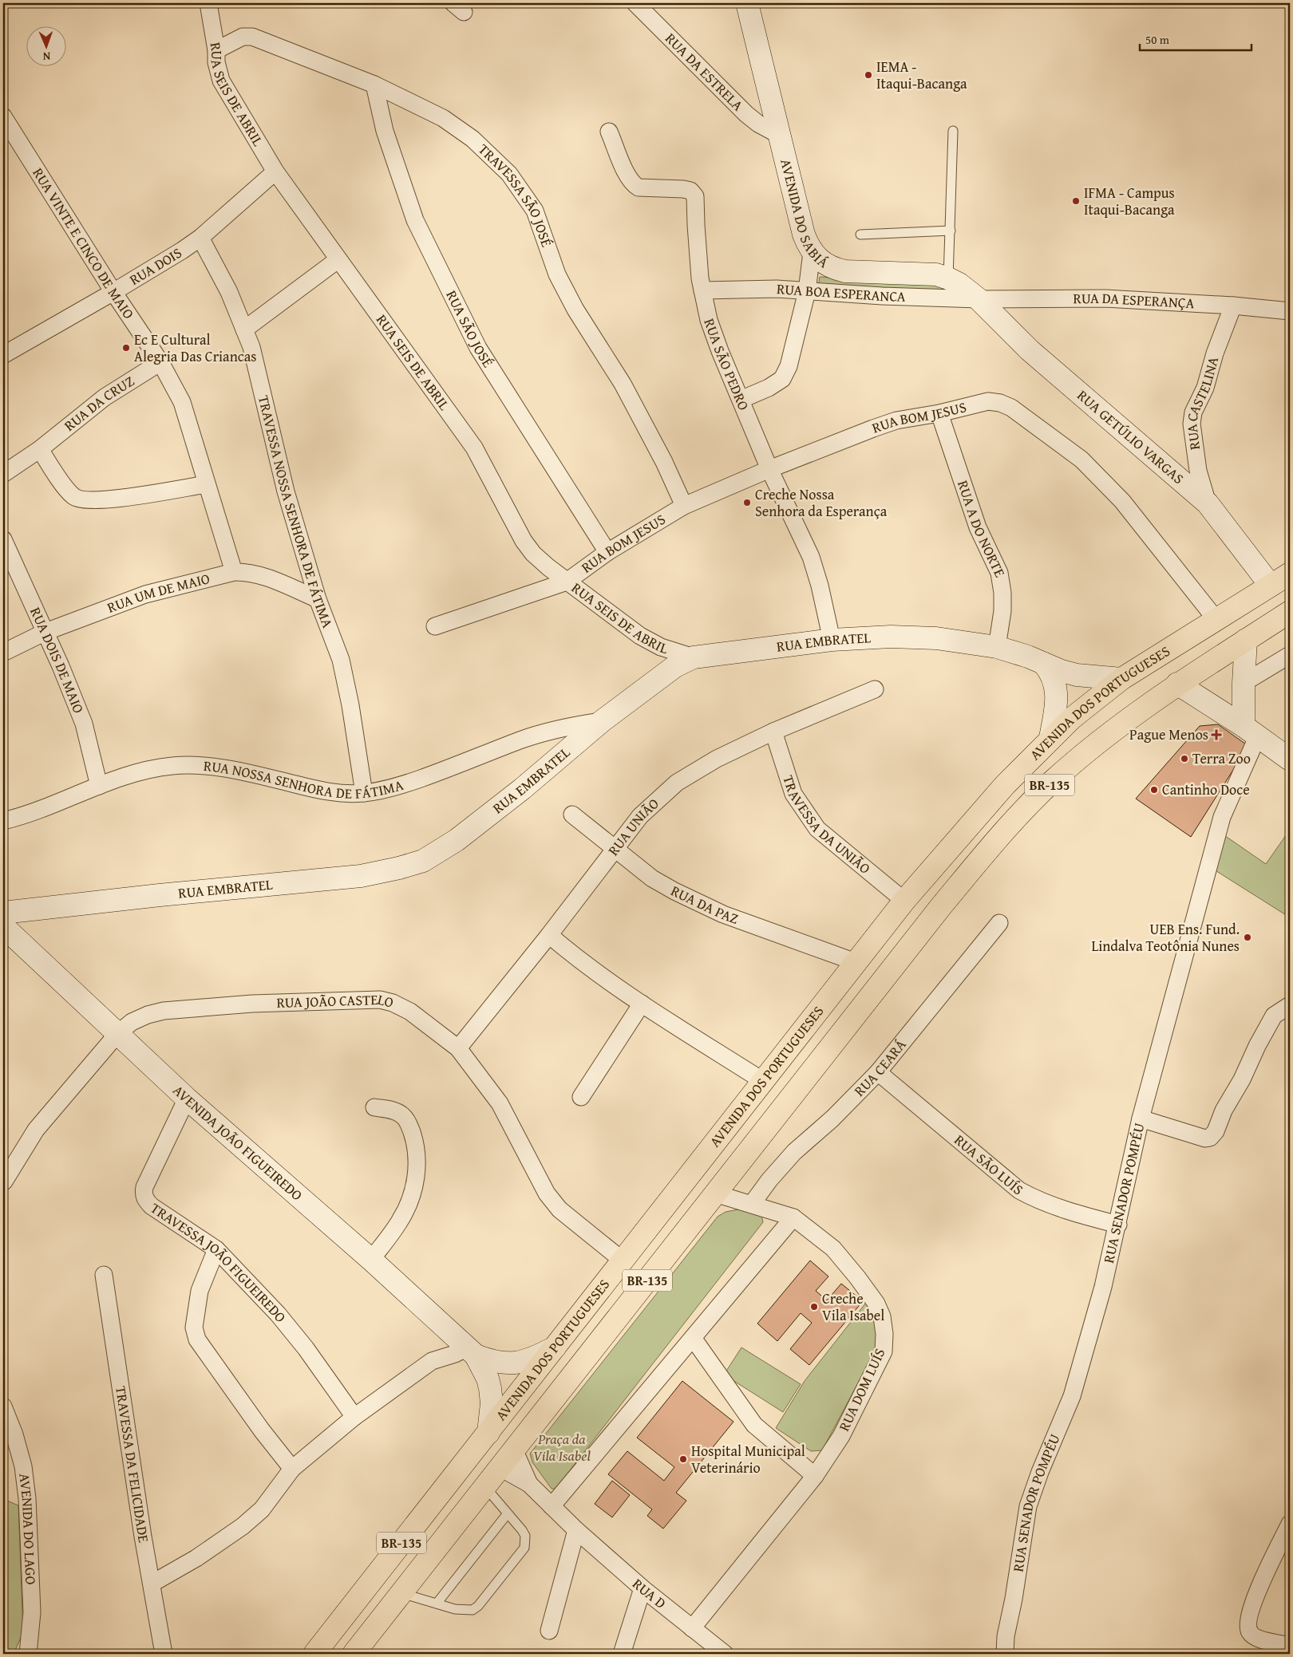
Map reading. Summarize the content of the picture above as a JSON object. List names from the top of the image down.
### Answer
{
  "streets": {
    "highway": ["AVENIDA DOS PORTUGUESES", "BR-135"],
    "main road": [
      "AVENIDA DO SABIÁ",
      "RUA GETÚLIO VARGAS",
      "RUA EMBRATEL",
      "AVENIDA JOÃO FIGUEIREDO"
    ],
    "street": [
      "RUA DA ESTRELA",
      "RUA SEIS DE ABRIL",
      "TRAVESSA SÃO JOSÉ",
      "RUA VINTE E CINCO DE MAIO",
      "RUA DOIS",
      "RUA BOA ESPERANCA",
      "RUA DA ESPERANÇA",
      "RUA SÃO JOSÉ",
      "RUA SÃO PEDRO",
      "RUA DA CRUZ",
      "RUA CASTELINA",
      "RUA BOM JESUS",
      "TRAVESSA NOSSA SENHORA DE FÁTIMA",
      "RUA A DO NORTE",
      "RUA UM DE MAIO",
      "RUA DOIS DE MAIO",
      "RUA NOSSA SENHORA DE FÁTIMA",
      "TRAVESSA DA UNIÃO",
      "RUA UNIÃO",
      "RUA DA PAZ",
      "RUA JOÃO CASTELO",
      "RUA CEARÁ",
      "RUA SÃO LUÍS",
      "RUA SENADOR POMPÉU",
      "TRAVESSA JOÃO FIGUEIREDO",
      "RUA DOM LUÍS",
      "TRAVESSA DA FELICIDADE",
      "AVENIDA DO LAGO",
      "RUA D"
    ]
  },
  "crossings": [
    ["RUA DA ESTRELA", "AVENIDA DO SABIÁ"],
    ["RUA SEIS DE ABRIL", "TRAVESSA SÃO JOSÉ"],
    ["RUA SEIS DE ABRIL", "RUA DOIS"],
    ["RUA SEIS DE ABRIL", "RUA BOM JESUS"],
    ["RUA SEIS DE ABRIL", "RUA EMBRATEL"],
    ["TRAVESSA SÃO JOSÉ", "RUA SÃO JOSÉ"],
    ["TRAVESSA SÃO JOSÉ", "RUA BOM JESUS"],
    ["AVENIDA DO SABIÁ", "RUA BOA ESPERANCA"],
    ["AVENIDA DO SABIÁ", "RUA DA ESPERANÇA"],
    ["AVENIDA DO SABIÁ", "RUA GETÚLIO VARGAS"],
    ["RUA VINTE E CINCO DE MAIO", "RUA DOIS"],
    ["RUA VINTE E CINCO DE MAIO", "RUA DA CRUZ"],
    ["RUA VINTE E CINCO DE MAIO", "RUA UM DE MAIO"],
    ["RUA DOIS", "TRAVESSA NOSSA SENHORA DE FÁTIMA"],
    ["RUA BOA ESPERANCA", "RUA DA ESPERANÇA"],
    ["RUA BOA ESPERANCA", "RUA SÃO PEDRO"],
    ["RUA BOA ESPERANCA", "RUA GETÚLIO VARGAS"],
    ["RUA DA ESPERANÇA", "RUA CASTELINA"],
    ["RUA DA ESPERANÇA", "RUA GETÚLIO VARGAS"],
    ["RUA SÃO JOSÉ", "RUA BOM JESUS"],
    ["RUA SÃO PEDRO", "RUA BOM JESUS"],
    ["RUA SÃO PEDRO", "RUA EMBRATEL"],
    ["RUA CASTELINA", "RUA GETÚLIO VARGAS"],
    ["RUA BOM JESUS", "RUA A DO NORTE"],
    ["RUA BOM JESUS", "AVENIDA DOS PORTUGUESES"],
    ["RUA GETÚLIO VARGAS", "AVENIDA DOS PORTUGUESES"],
    ["TRAVESSA NOSSA SENHORA DE FÁTIMA", "RUA UM DE MAIO"],
    ["TRAVESSA NOSSA SENHORA DE FÁTIMA", "RUA NOSSA SENHORA DE FÁTIMA"],
    ["RUA A DO NORTE", "RUA EMBRATEL"],
    ["RUA UM DE MAIO", "RUA DOIS DE MAIO"],
    ["RUA EMBRATEL", "AVENIDA DOS PORTUGUESES"],
    ["RUA EMBRATEL", "RUA NOSSA SENHORA DE FÁTIMA"],
    ["RUA DOIS DE MAIO", "RUA NOSSA SENHORA DE FÁTIMA"],
    ["AVENIDA DOS PORTUGUESES", "TRAVESSA DA UNIÃO"],
    ["AVENIDA DOS PORTUGUESES", "RUA DA PAZ"],
    ["AVENIDA DOS PORTUGUESES", "RUA JOÃO CASTELO"],
    ["AVENIDA DOS PORTUGUESES", "AVENIDA JOÃO FIGUEIREDO"],
    ["AVENIDA DOS PORTUGUESES", "RUA DOM LUÍS"],
    ["AVENIDA DOS PORTUGUESES", "RUA D"],
    ["TRAVESSA DA UNIÃO", "RUA UNIÃO"],
    ["RUA UNIÃO", "RUA DA PAZ"],
    ["RUA UNIÃO", "RUA JOÃO CASTELO"],
    ["RUA JOÃO CASTELO", "AVENIDA JOÃO FIGUEIREDO"],
    ["RUA CEARÁ", "RUA SÃO LUÍS"],
    ["RUA CEARÁ", "RUA DOM LUÍS"],
    ["AVENIDA JOÃO FIGUEIREDO", "TRAVESSA JOÃO FIGUEIREDO"],
    ["RUA SÃO LUÍS", "RUA SENADOR POMPÉU"],
    ["RUA DOM LUÍS", "RUA D"]
  ],
  "parks": ["Praça da Vila Isabel"],
  "places": {
    "other": [
      "IEMA - Itaqui-Bacanga",
      "IFMA - Campus Itaqui-Bacanga",
      "Ec E Cultural Alegria Das Criancas",
      "Creche Nossa Senhora da Esperança",
      "Terra Zoo",
      "Cantinho Doce",
      "UEB Ens. Fund. Lindalva Teotônia Nunes",
      "Creche Vila Isabel",
      "Hospital Municipal Veterinário"
    ],
    "health": ["Pague Menos"]
  },
  "scale_bar": "50 m",
  "north": "bottom"
}
